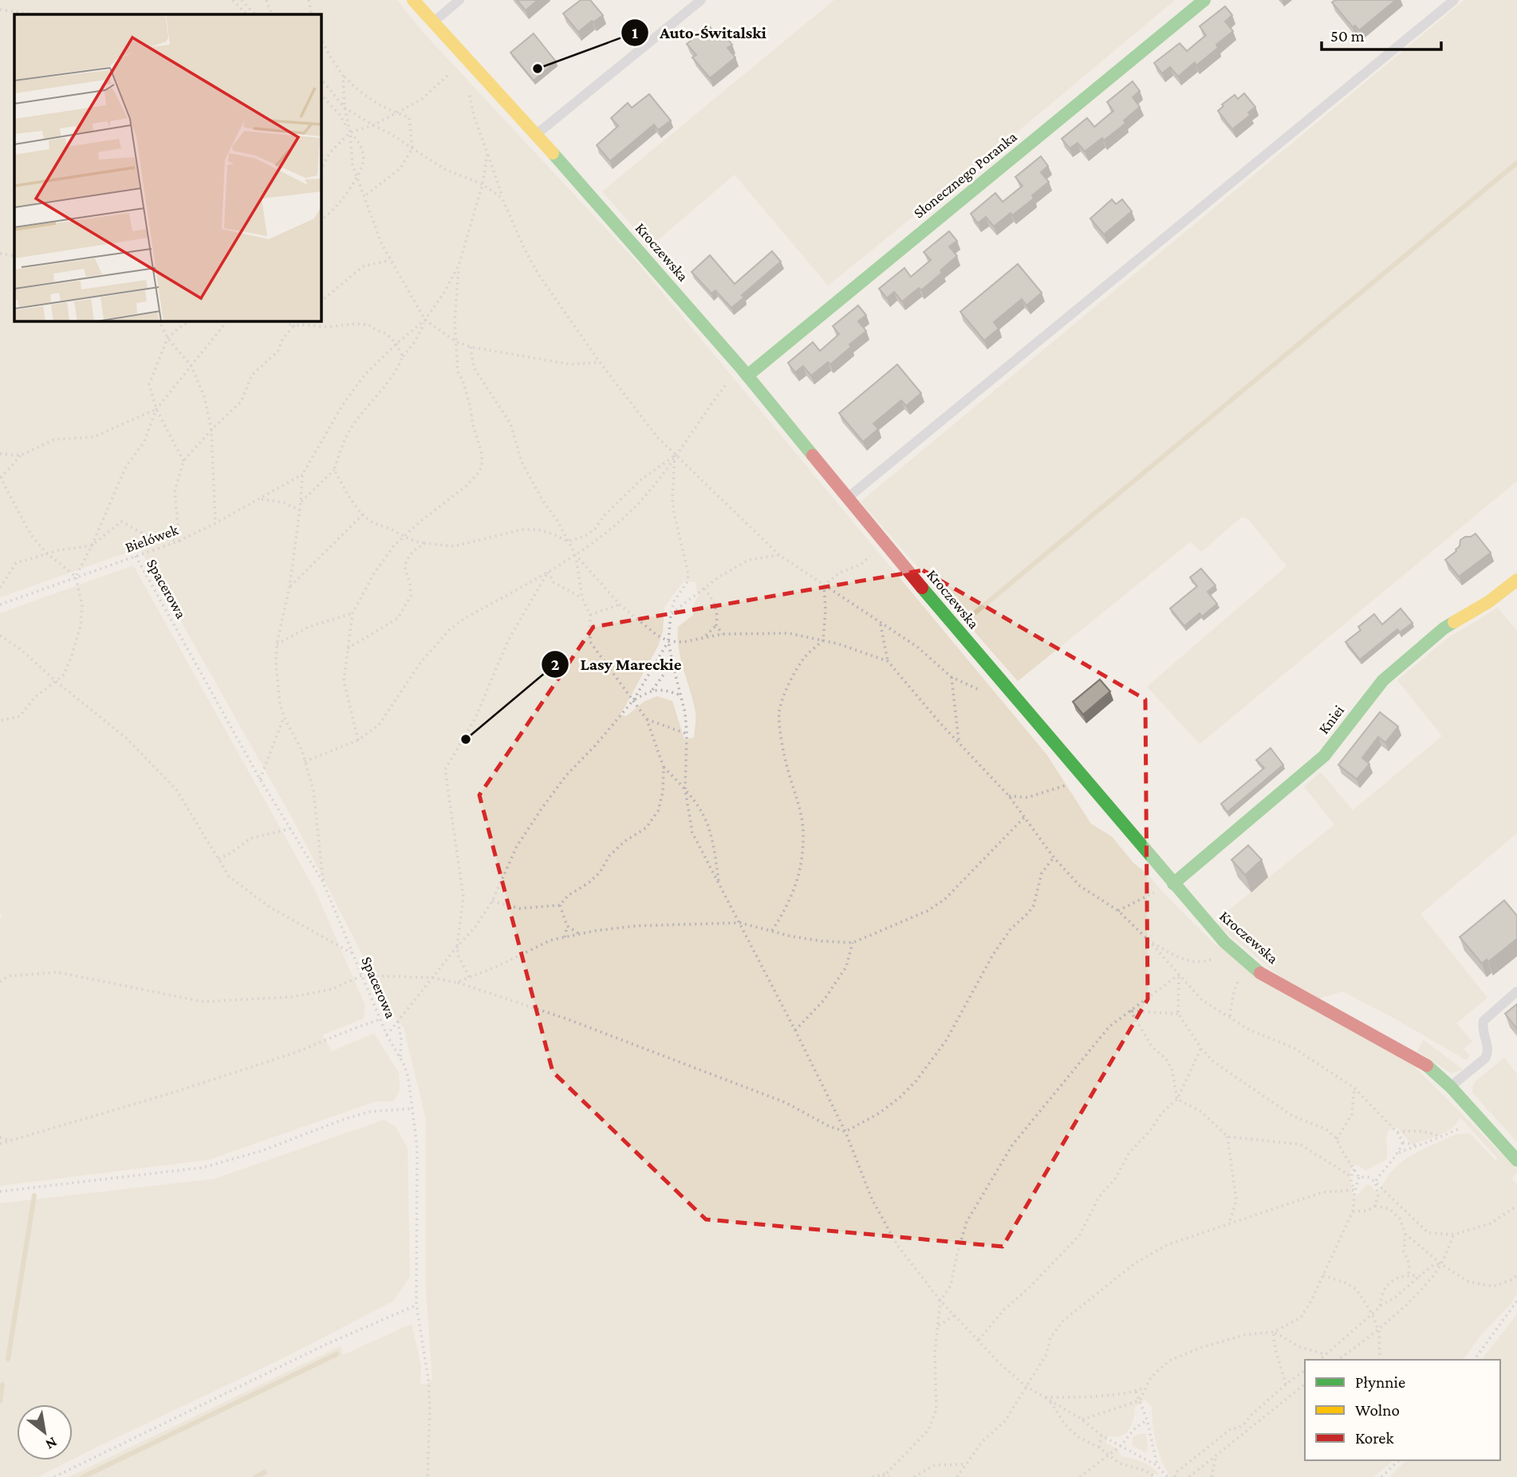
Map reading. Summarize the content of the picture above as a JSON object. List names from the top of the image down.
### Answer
{
  "streets": {
    "street": ["Słonecznego Poranka", "Kroczewska", "Kniei"],
    "path": ["Bielówek", "Spacerowa"]
  },
  "crossings": [
    ["Słonecznego Poranka", "Kroczewska"],
    ["Kroczewska", "Kniei"],
    ["Bielówek", "Spacerowa"]
  ],
  "places": ["Auto-Świtalski", "Lasy Mareckie"],
  "legend": ["Płynnie", "Wolno", "Korek"],
  "scale_bar": "50 m",
  "north": "bottom right"
}
